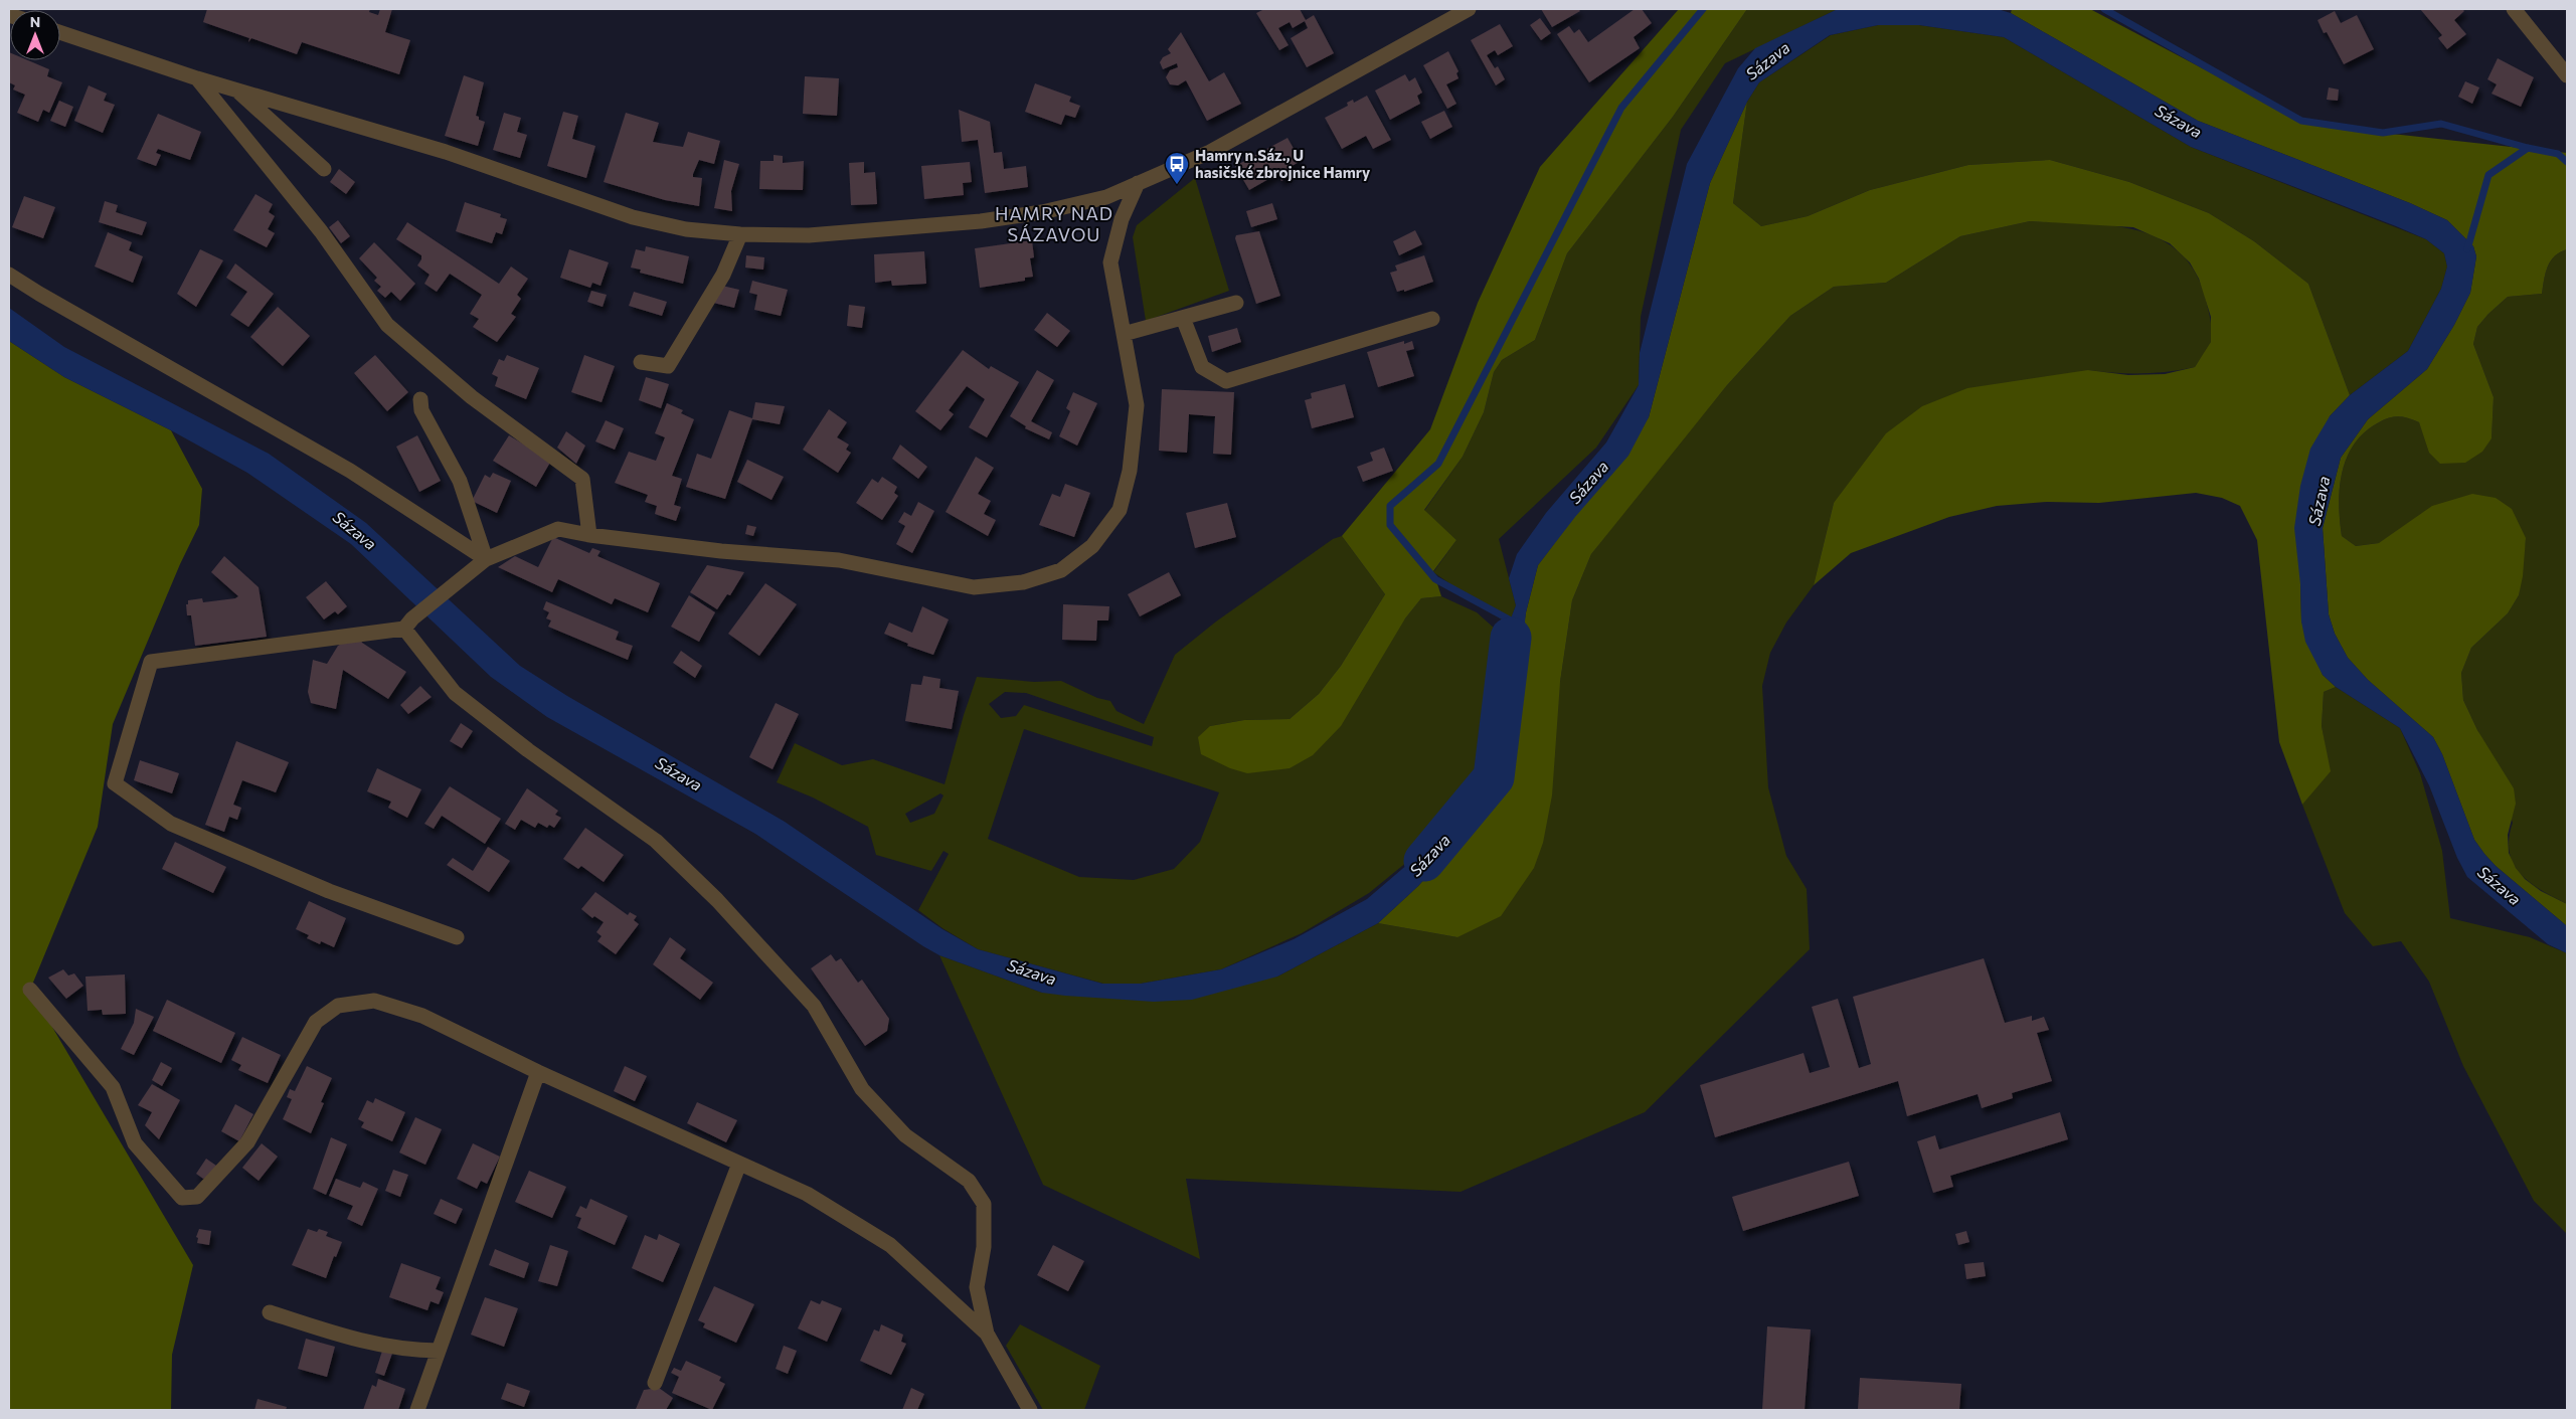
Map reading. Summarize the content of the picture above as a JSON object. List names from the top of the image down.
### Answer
{
  "districts": ["HAMRY NAD SÁZAVOU"],
  "water": ["Sázava"],
  "places": {
    "bus stop": ["Hamry n.Sáz., U hasičské zbrojnice Hamry"]
  },
  "north": "top"
}
